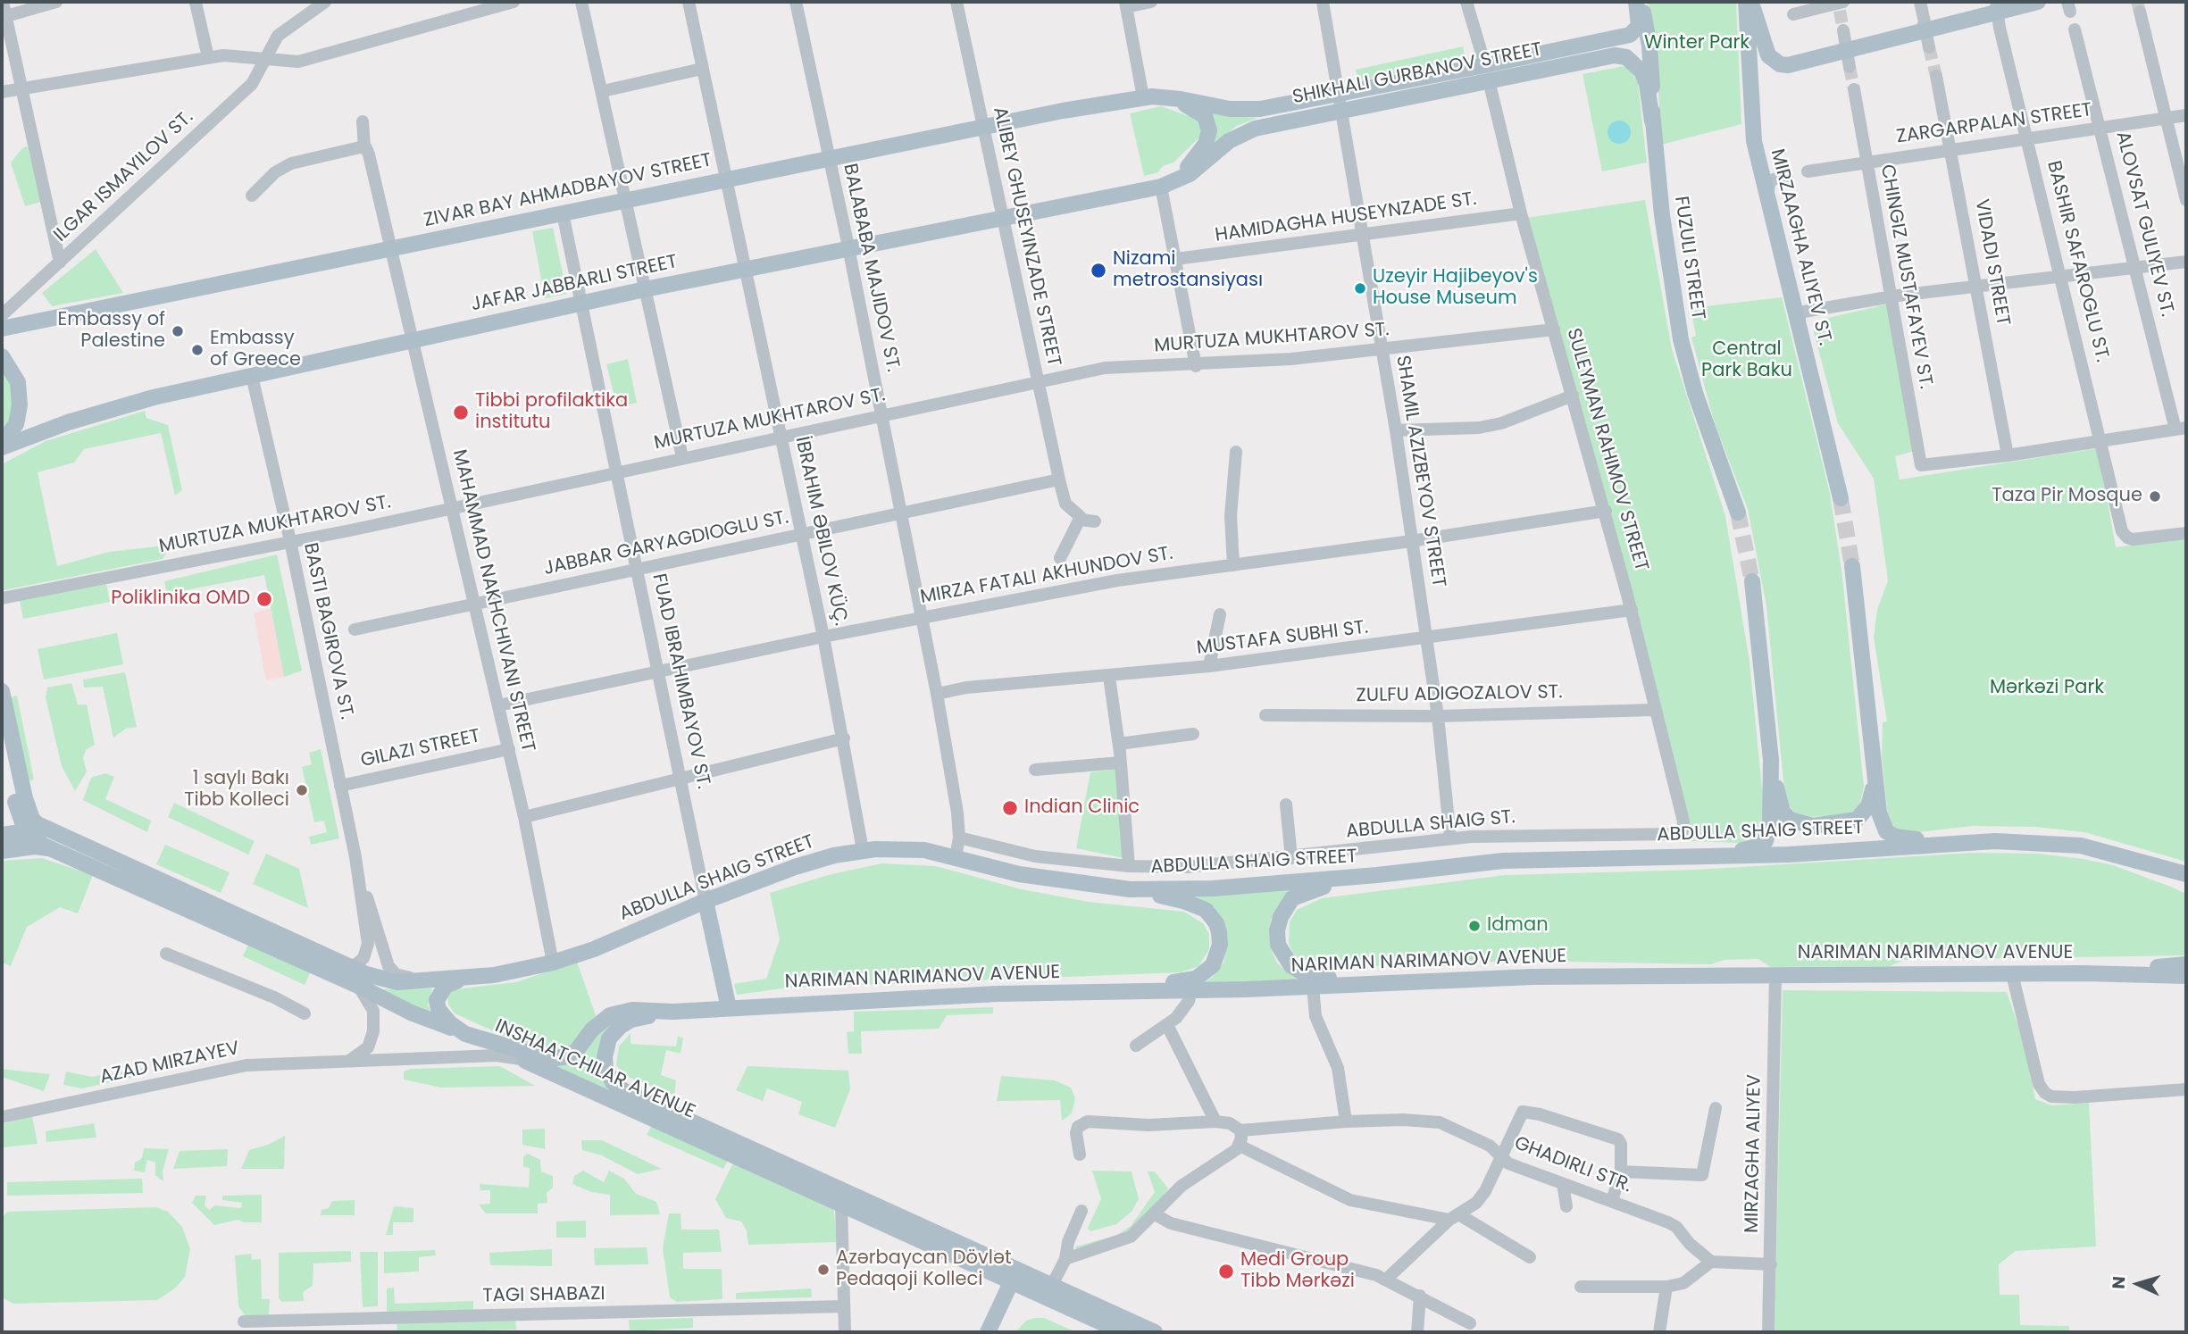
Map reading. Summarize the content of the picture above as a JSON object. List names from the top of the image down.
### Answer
{
  "streets": {
    "main road": [
      "SHIKHALI GURBANOV STREET",
      "ZIVAR BAY AHMADBAYOV STREET",
      "MIRZAAGHA ALIYEV ST.",
      "FUZULI STREET",
      "JAFAR JABBARLI STREET",
      "ABDULLA SHAIG STREET",
      "NARIMAN NARIMANOV AVENUE",
      "INSHAATCHILAR AVENUE"
    ],
    "street": [
      "ZARGARPALAN STREET",
      "ILGAR ISMAYILOV ST.",
      "HAMIDAGHA HUSEYNZADE ST.",
      "ALOVSAT GULIYEV ST.",
      "ALIBEY GHUSEYINZADE STREET",
      "BASHIR SAFAROGLU ST.",
      "VIDADI STREET",
      "BALABABA MAJIDOV ST.",
      "CHINGIZ MUSTAFAYEV ST.",
      "MURTUZA MUKHTAROV ST.",
      "SULEYMAN RAHIMOV STREET",
      "SHAMIL AZIZBEYOV STREET",
      "İBRAHIM ƏBILOV KÜÇ.",
      "JABBAR GARYAGDIOGLU ST.",
      "MIRZA FATALI AKHUNDOV ST.",
      "MAHAMMAD NAKHCHIVANI STREET",
      "BASTI BAGIROVA ST.",
      "MUSTAFA SUBHI ST.",
      "FUAD IBRAHIMBAYOV ST.",
      "ZULFU ADIGOZALOV ST.",
      "GILAZI STREET",
      "ABDULLA SHAIG ST.",
      "AZAD MIRZAYEV",
      "MIRZAGHA ALIYEV",
      "GHADIRLI STR.",
      "TAGI SHABAZI"
    ]
  },
  "crossings": [
    ["SHIKHALI GURBANOV STREET", "ZIVAR BAY AHMADBAYOV STREET"],
    ["SHIKHALI GURBANOV STREET", "FUZULI STREET"],
    ["SHIKHALI GURBANOV STREET", "JAFAR JABBARLI STREET"],
    ["SHIKHALI GURBANOV STREET", "SULEYMAN RAHIMOV STREET"],
    ["SHIKHALI GURBANOV STREET", "SHAMIL AZIZBEYOV STREET"],
    ["ZARGARPALAN STREET", "ALOVSAT GULIYEV ST."],
    ["ZARGARPALAN STREET", "BASHIR SAFAROGLU ST."],
    ["ZARGARPALAN STREET", "VIDADI STREET"],
    ["ZARGARPALAN STREET", "CHINGIZ MUSTAFAYEV ST."],
    ["ZIVAR BAY AHMADBAYOV STREET", "ALIBEY GHUSEYINZADE STREET"],
    ["ZIVAR BAY AHMADBAYOV STREET", "BALABABA MAJIDOV ST."],
    ["ZIVAR BAY AHMADBAYOV STREET", "İBRAHIM ƏBILOV KÜÇ."],
    ["ZIVAR BAY AHMADBAYOV STREET", "MAHAMMAD NAKHCHIVANI STREET"],
    ["ZIVAR BAY AHMADBAYOV STREET", "FUAD IBRAHIMBAYOV ST."],
    ["HAMIDAGHA HUSEYNZADE ST.", "SULEYMAN RAHIMOV STREET"],
    ["HAMIDAGHA HUSEYNZADE ST.", "SHAMIL AZIZBEYOV STREET"],
    ["ALIBEY GHUSEYINZADE STREET", "JAFAR JABBARLI STREET"],
    ["ALIBEY GHUSEYINZADE STREET", "MURTUZA MUKHTAROV ST."],
    ["ALIBEY GHUSEYINZADE STREET", "JABBAR GARYAGDIOGLU ST."],
    ["VIDADI STREET", "CHINGIZ MUSTAFAYEV ST."],
    ["BALABABA MAJIDOV ST.", "JAFAR JABBARLI STREET"],
    ["BALABABA MAJIDOV ST.", "MURTUZA MUKHTAROV ST."],
    ["BALABABA MAJIDOV ST.", "JABBAR GARYAGDIOGLU ST."],
    ["BALABABA MAJIDOV ST.", "MIRZA FATALI AKHUNDOV ST."],
    ["BALABABA MAJIDOV ST.", "MUSTAFA SUBHI ST."],
    ["BALABABA MAJIDOV ST.", "ABDULLA SHAIG ST."],
    ["BALABABA MAJIDOV ST.", "ABDULLA SHAIG STREET"],
    ["JAFAR JABBARLI STREET", "İBRAHIM ƏBILOV KÜÇ."],
    ["JAFAR JABBARLI STREET", "MAHAMMAD NAKHCHIVANI STREET"],
    ["JAFAR JABBARLI STREET", "BASTI BAGIROVA ST."],
    ["JAFAR JABBARLI STREET", "FUAD IBRAHIMBAYOV ST."],
    ["MURTUZA MUKHTAROV ST.", "SULEYMAN RAHIMOV STREET"],
    ["MURTUZA MUKHTAROV ST.", "SHAMIL AZIZBEYOV STREET"],
    ["MURTUZA MUKHTAROV ST.", "İBRAHIM ƏBILOV KÜÇ."],
    ["MURTUZA MUKHTAROV ST.", "MAHAMMAD NAKHCHIVANI STREET"],
    ["MURTUZA MUKHTAROV ST.", "BASTI BAGIROVA ST."],
    ["MURTUZA MUKHTAROV ST.", "FUAD IBRAHIMBAYOV ST."],
    ["SULEYMAN RAHIMOV STREET", "MIRZA FATALI AKHUNDOV ST."],
    ["SULEYMAN RAHIMOV STREET", "MUSTAFA SUBHI ST."],
    ["SULEYMAN RAHIMOV STREET", "ZULFU ADIGOZALOV ST."],
    ["SULEYMAN RAHIMOV STREET", "ABDULLA SHAIG ST."],
    ["SHAMIL AZIZBEYOV STREET", "MIRZA FATALI AKHUNDOV ST."],
    ["SHAMIL AZIZBEYOV STREET", "MUSTAFA SUBHI ST."],
    ["SHAMIL AZIZBEYOV STREET", "ZULFU ADIGOZALOV ST."],
    ["SHAMIL AZIZBEYOV STREET", "ABDULLA SHAIG ST."],
    ["İBRAHIM ƏBILOV KÜÇ.", "JABBAR GARYAGDIOGLU ST."],
    ["İBRAHIM ƏBILOV KÜÇ.", "MIRZA FATALI AKHUNDOV ST."],
    ["İBRAHIM ƏBILOV KÜÇ.", "ABDULLA SHAIG STREET"],
    ["JABBAR GARYAGDIOGLU ST.", "MAHAMMAD NAKHCHIVANI STREET"],
    ["JABBAR GARYAGDIOGLU ST.", "FUAD IBRAHIMBAYOV ST."],
    ["MIRZA FATALI AKHUNDOV ST.", "MAHAMMAD NAKHCHIVANI STREET"],
    ["MIRZA FATALI AKHUNDOV ST.", "FUAD IBRAHIMBAYOV ST."],
    ["MAHAMMAD NAKHCHIVANI STREET", "GILAZI STREET"],
    ["MAHAMMAD NAKHCHIVANI STREET", "ABDULLA SHAIG STREET"],
    ["BASTI BAGIROVA ST.", "GILAZI STREET"],
    ["BASTI BAGIROVA ST.", "ABDULLA SHAIG STREET"],
    ["FUAD IBRAHIMBAYOV ST.", "ABDULLA SHAIG STREET"],
    ["NARIMAN NARIMANOV AVENUE", "INSHAATCHILAR AVENUE"],
    ["NARIMAN NARIMANOV AVENUE", "MIRZAGHA ALIYEV"],
    ["AZAD MIRZAYEV", "INSHAATCHILAR AVENUE"]
  ],
  "parks": ["Winter Park", "Central Park Baku", "Mərkəzi Park"],
  "places": [
    "Nizami metrostansiyası",
    "Uzeyir Hajibeyov's House Museum",
    "Embassy of Palestine",
    "Embassy of Greece",
    "Tibbi profilaktika institutu",
    "Taza Pir Mosque",
    "Poliklinika OMD",
    "1 saylı Bakı Tibb Kolleci",
    "Indian Clinic",
    "Idman",
    "Azərbaycan Dövlət Pedaqoji Kolleci",
    "Medi Group Tibb Mərkəzi"
  ],
  "north": "left"
}
